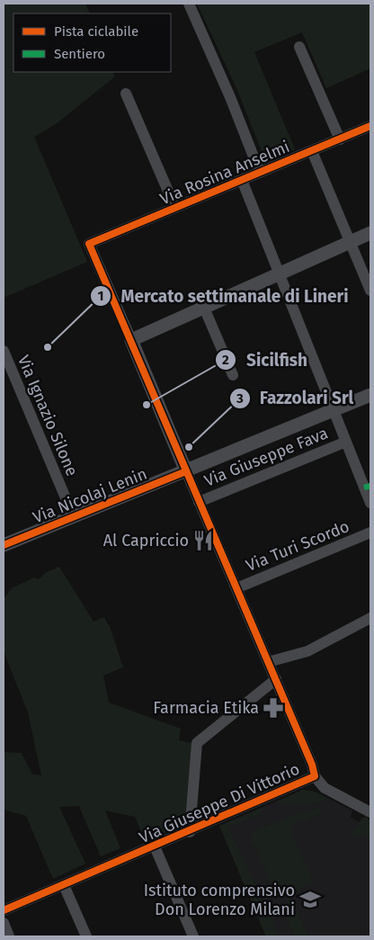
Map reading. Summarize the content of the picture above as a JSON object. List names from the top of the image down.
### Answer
{
  "streets": {
    "main road": ["Via Nicolaj Lenin"],
    "street": [
      "Via Rosina Anselmi",
      "Via Ignazio Silone",
      "Via Giuseppe Fava",
      "Via Turi Scordo",
      "Via Giuseppe Di Vittorio"
    ]
  },
  "crossings": [
    ["Via Ignazio Silone", "Via Nicolaj Lenin"],
    ["Via Giuseppe Fava", "Via Giuseppe Di Vittorio"],
    ["Via Nicolaj Lenin", "Via Giuseppe Di Vittorio"],
    ["Via Turi Scordo", "Via Giuseppe Di Vittorio"]
  ],
  "places": {
    "other": ["Mercato settimanale di Lineri", "Sicilfish", "Fazzolari Srl"],
    "restaurant": ["Al Capriccio"],
    "pharmacy": ["Farmacia Etika"],
    "school or university": ["Istituto comprensivo Don Lorenzo Milani"]
  },
  "legend": ["Pista ciclabile", "Sentiero"]
}
